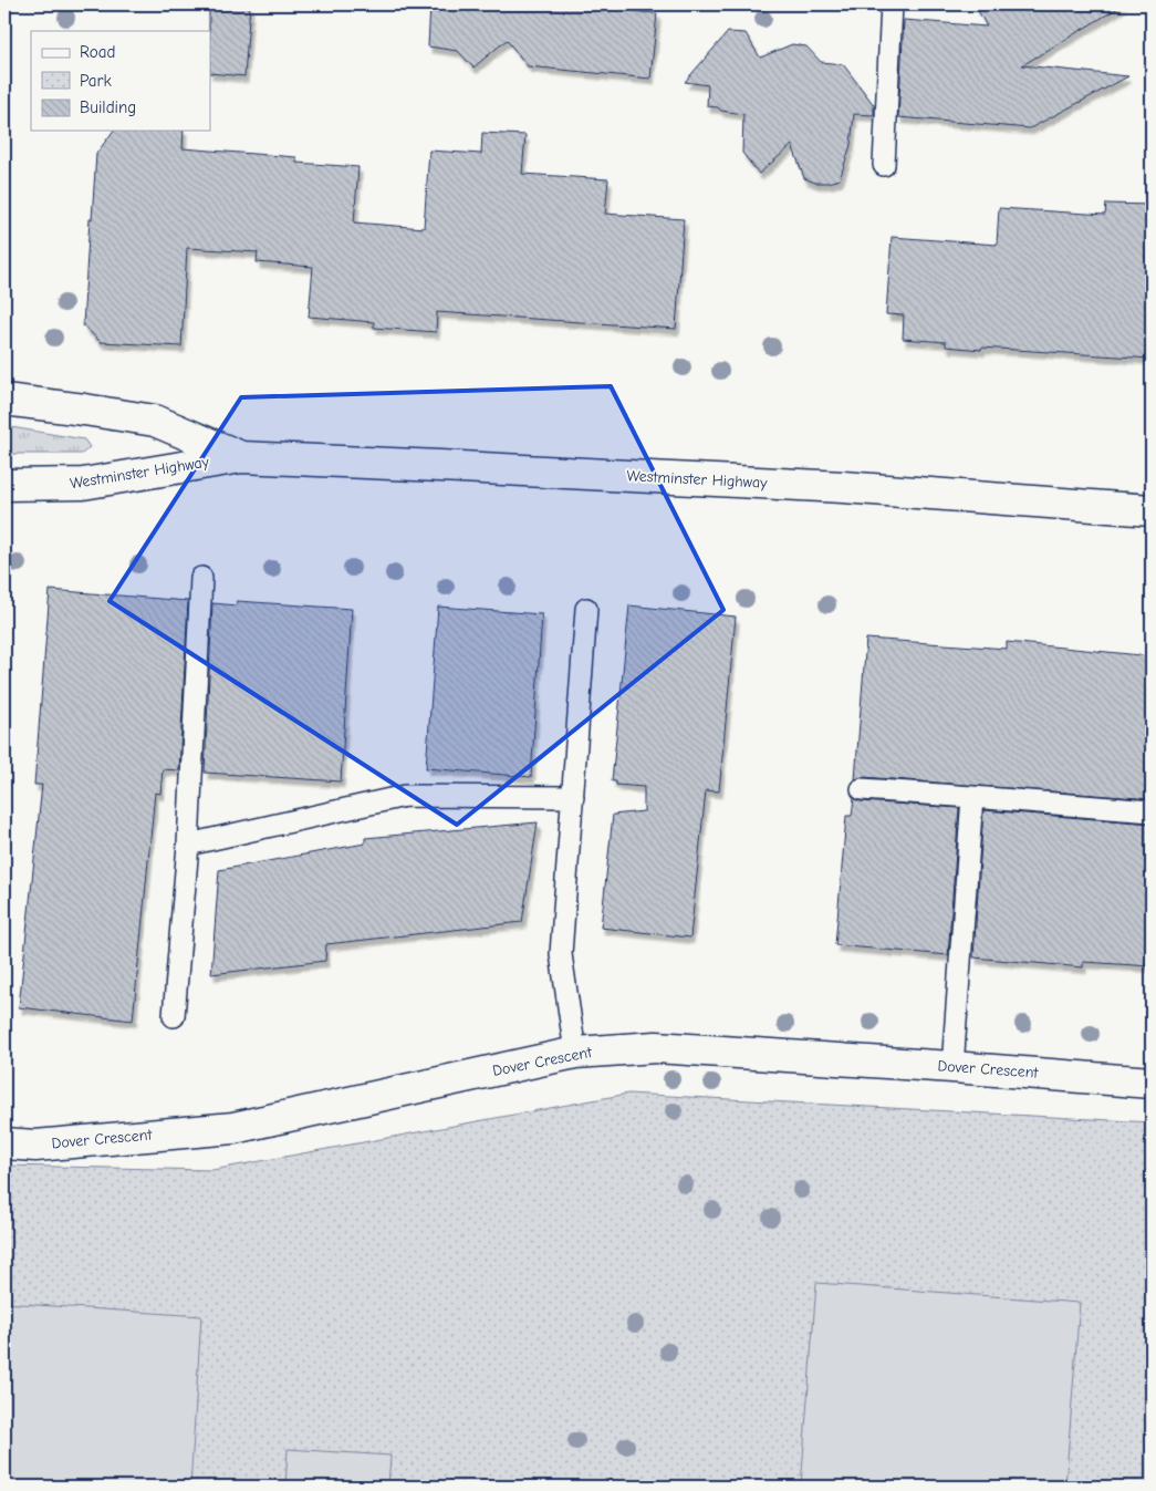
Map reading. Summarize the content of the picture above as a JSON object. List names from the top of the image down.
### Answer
{
  "streets": {
    "main road": ["Westminster Highway", "Dover Crescent"]
  },
  "legend": ["Road", "Park", "Building"]
}
